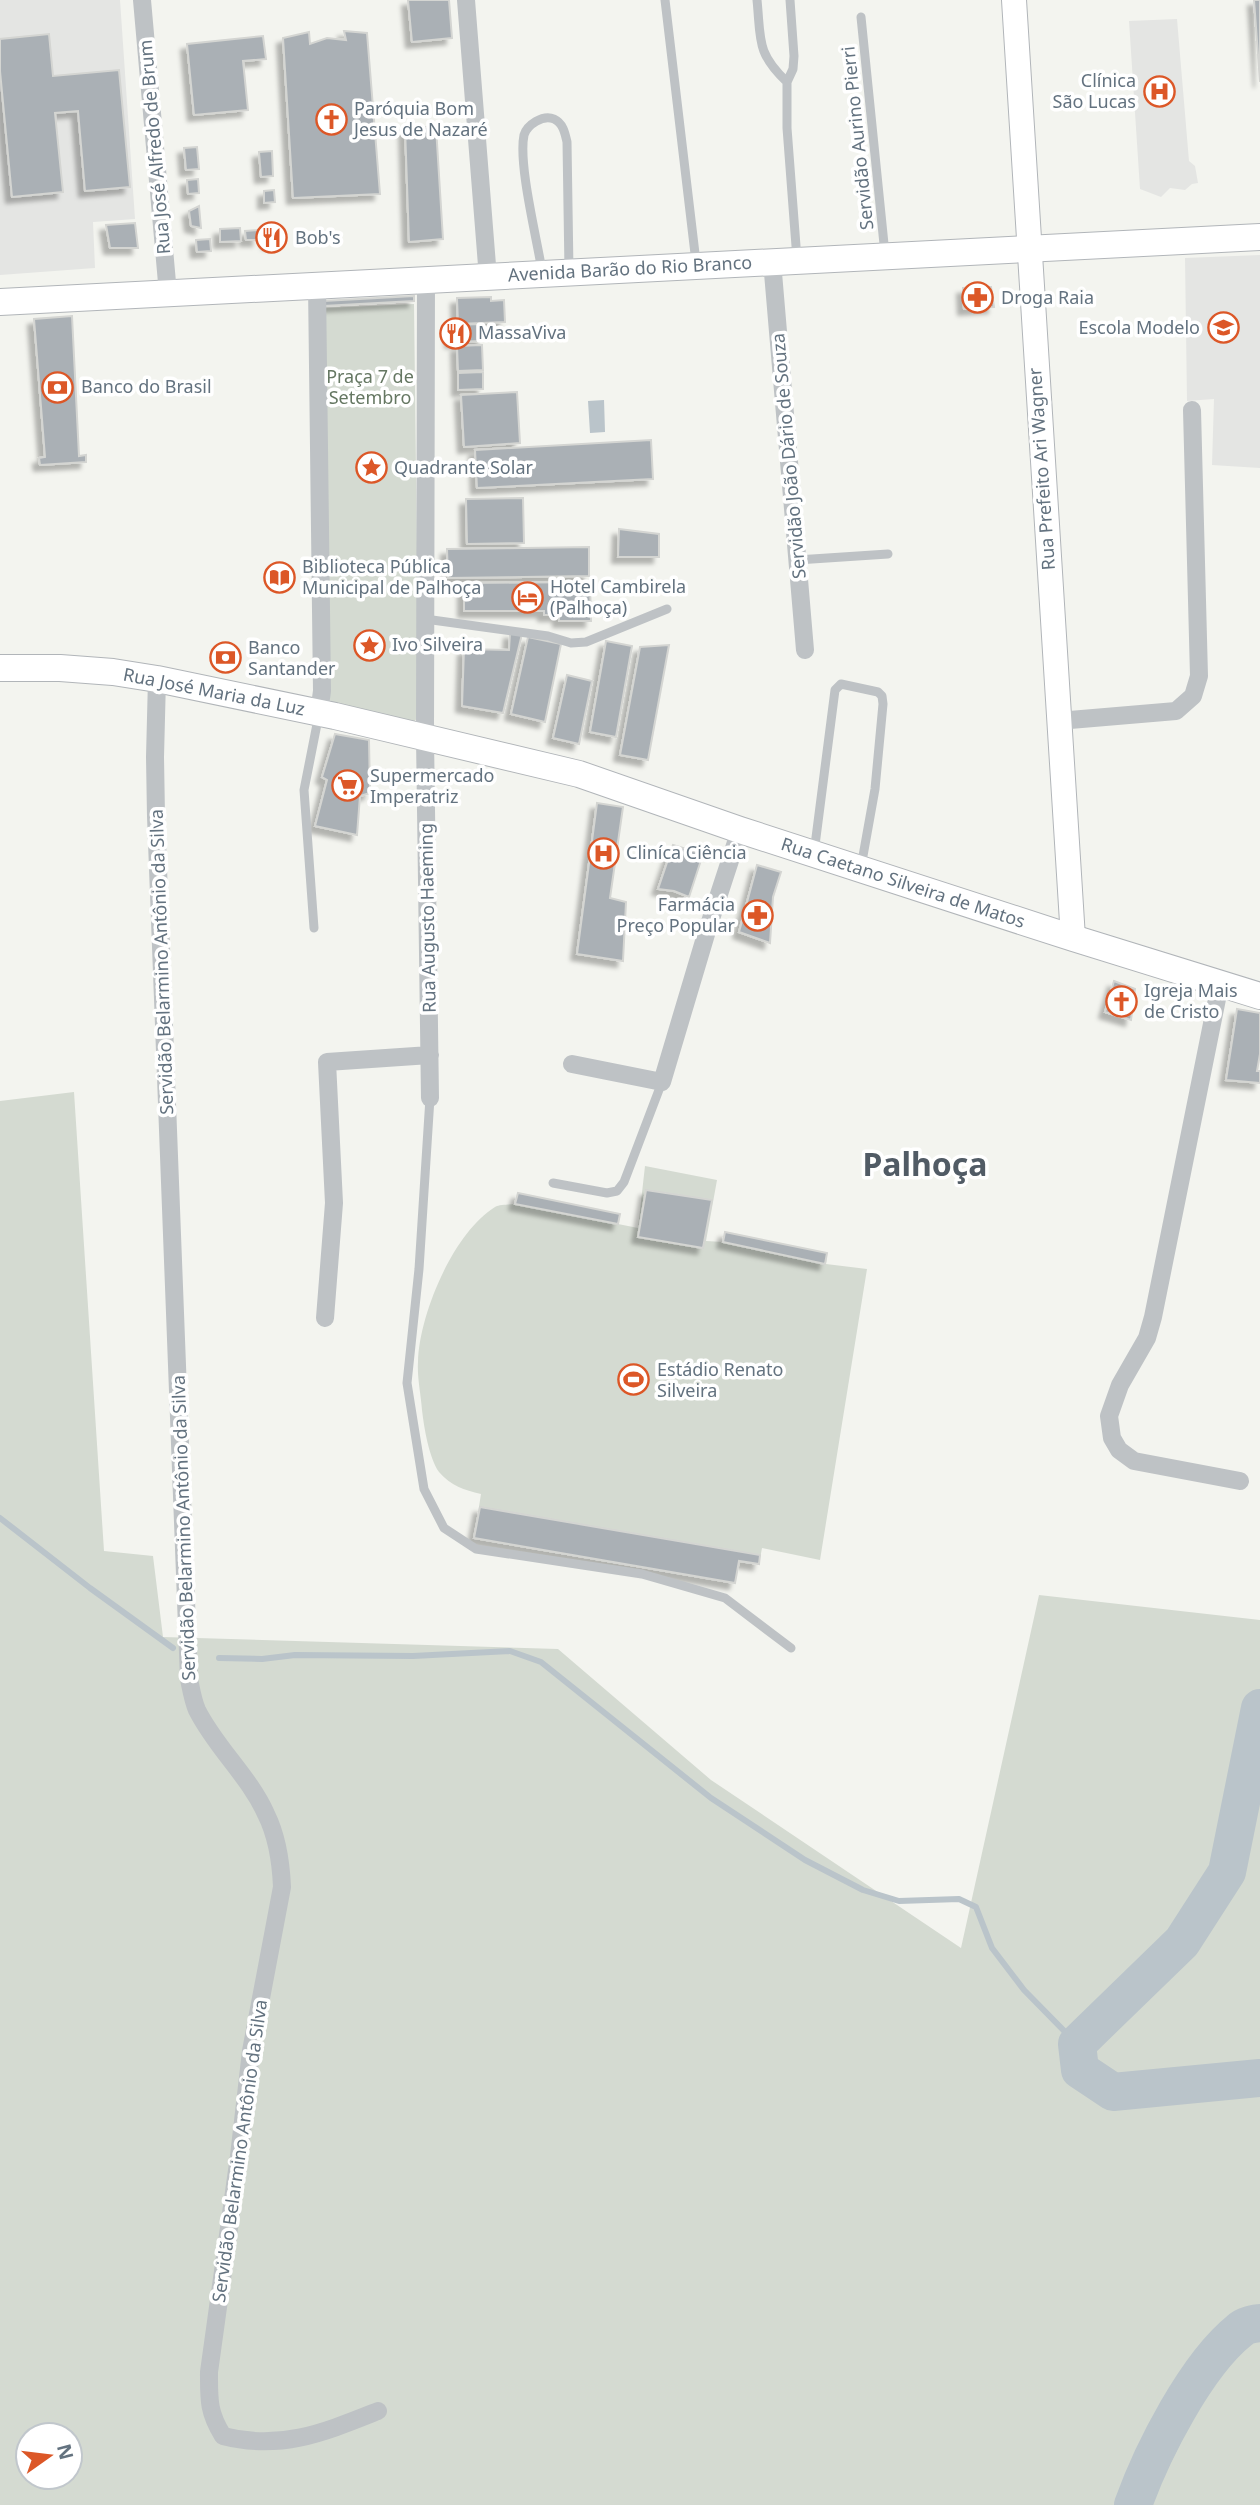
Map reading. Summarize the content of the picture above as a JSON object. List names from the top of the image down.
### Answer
{
  "streets": {
    "main road": ["Avenida Barão do Rio Branco", "Rua José Maria da Luz", "Rua Caetano Silveira de Matos"],
    "street": [
      "Rua José Alfredo de Brum",
      "Servidão João Dário de Souza",
      "Rua Prefeito Ari Wagner",
      "Rua Augusto Haeming",
      "Servidão Belarmino Antônio da Silva"
    ],
    "lane": ["Servidão Aurino Pierri"]
  },
  "crossings": [
    ["Servidão Aurino Pierri", "Avenida Barão do Rio Branco"],
    ["Rua José Alfredo de Brum", "Avenida Barão do Rio Branco"],
    ["Avenida Barão do Rio Branco", "Servidão João Dário de Souza"],
    ["Avenida Barão do Rio Branco", "Rua Prefeito Ari Wagner"],
    ["Rua Prefeito Ari Wagner", "Rua Caetano Silveira de Matos"],
    ["Rua José Maria da Luz", "Rua Caetano Silveira de Matos"],
    ["Rua José Maria da Luz", "Rua Augusto Haeming"],
    ["Rua José Maria da Luz", "Servidão Belarmino Antônio da Silva"],
    ["Rua Caetano Silveira de Matos", "Rua Augusto Haeming"]
  ],
  "districts": ["Palhoça"],
  "parks": ["Praça 7 de Setembro"],
  "places": {
    "hospital": ["Clínica São Lucas", "Cliníca Ciência"],
    "church": ["Paróquia Bom Jesus de Nazaré", "Igreja Mais de Cristo"],
    "restaurant": ["Bob's", "MassaViva"],
    "pharmacy": ["Droga Raia", "Farmácia Preço Popular"],
    "school or university": ["Escola Modelo"],
    "bank": ["Banco do Brasil", "Banco Santander"],
    "place": ["Quadrante Solar", "Ivo Silveira"],
    "library": ["Biblioteca Pública Municipal de Palhoça"],
    "hotel": ["Hotel Cambirela (Palhoça)"],
    "supermarket": ["Supermercado Imperatriz"],
    "sports": ["Estádio Renato Silveira"]
  },
  "north": "right"
}
